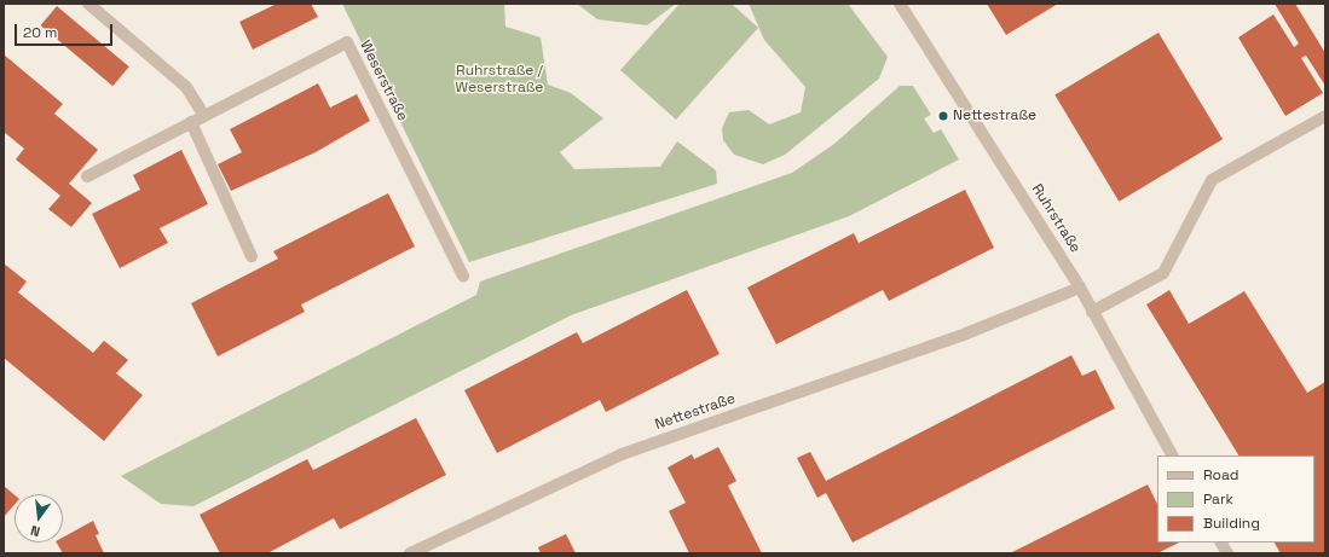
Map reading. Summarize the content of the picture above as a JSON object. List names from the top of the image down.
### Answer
{
  "streets": {
    "street": ["Weserstraße", "Ruhrstraße", "Nettestraße"]
  },
  "crossings": [
    ["Ruhrstraße", "Nettestraße"]
  ],
  "parks": ["Ruhrstraße / Weserstraße"],
  "places": ["Nettestraße"],
  "legend": ["Road", "Park", "Building"],
  "scale_bar": "20 m",
  "north": "bottom"
}
